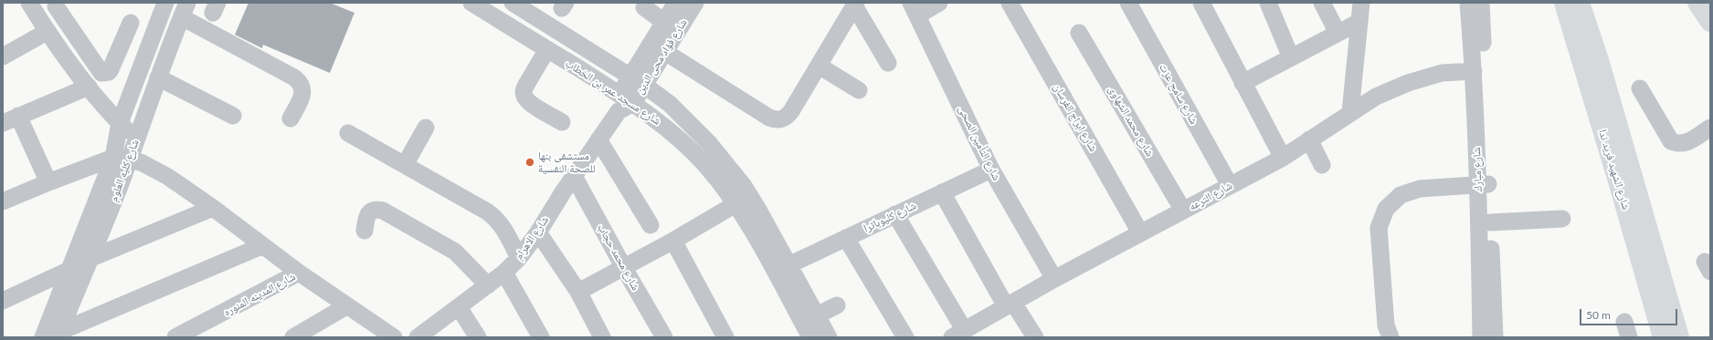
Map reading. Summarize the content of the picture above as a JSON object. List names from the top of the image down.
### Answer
{
  "streets": {
    "main road": ["شارع الشهيد فريد ندا"],
    "street": [
      "شارع فؤاد محى الدين",
      "شارع مسجد عمر بن الخطاب",
      "شارع سامح عزت",
      "شارع ابراج الفرسان",
      "شارع محمد الشهاوى",
      "شارع التأمين الصحى",
      "شارع مبارك",
      "شارع كليه العلوم",
      "شارع الترعه",
      "شارع كليوباترا",
      "شارع الاهرام",
      "شارع محمد حجاب",
      "شارع المدينه المنوره"
    ]
  },
  "crossings": [
    ["شارع فؤاد محى الدين", "شارع مسجد عمر بن الخطاب"],
    ["شارع فؤاد محى الدين", "شارع الاهرام"],
    ["شارع مسجد عمر بن الخطاب", "شارع كليوباترا"],
    ["شارع مسجد عمر بن الخطاب", "شارع الاهرام"],
    ["شارع سامح عزت", "شارع الترعه"],
    ["شارع ابراج الفرسان", "شارع الترعه"],
    ["شارع محمد الشهاوى", "شارع الترعه"],
    ["شارع التأمين الصحى", "شارع الترعه"],
    ["شارع التأمين الصحى", "شارع كليوباترا"],
    ["شارع مبارك", "شارع الترعه"],
    ["شارع الاهرام", "شارع محمد حجاب"]
  ],
  "places": ["مستشفى بنها للصحة النفسية"],
  "scale_bar": "50 m"
}
